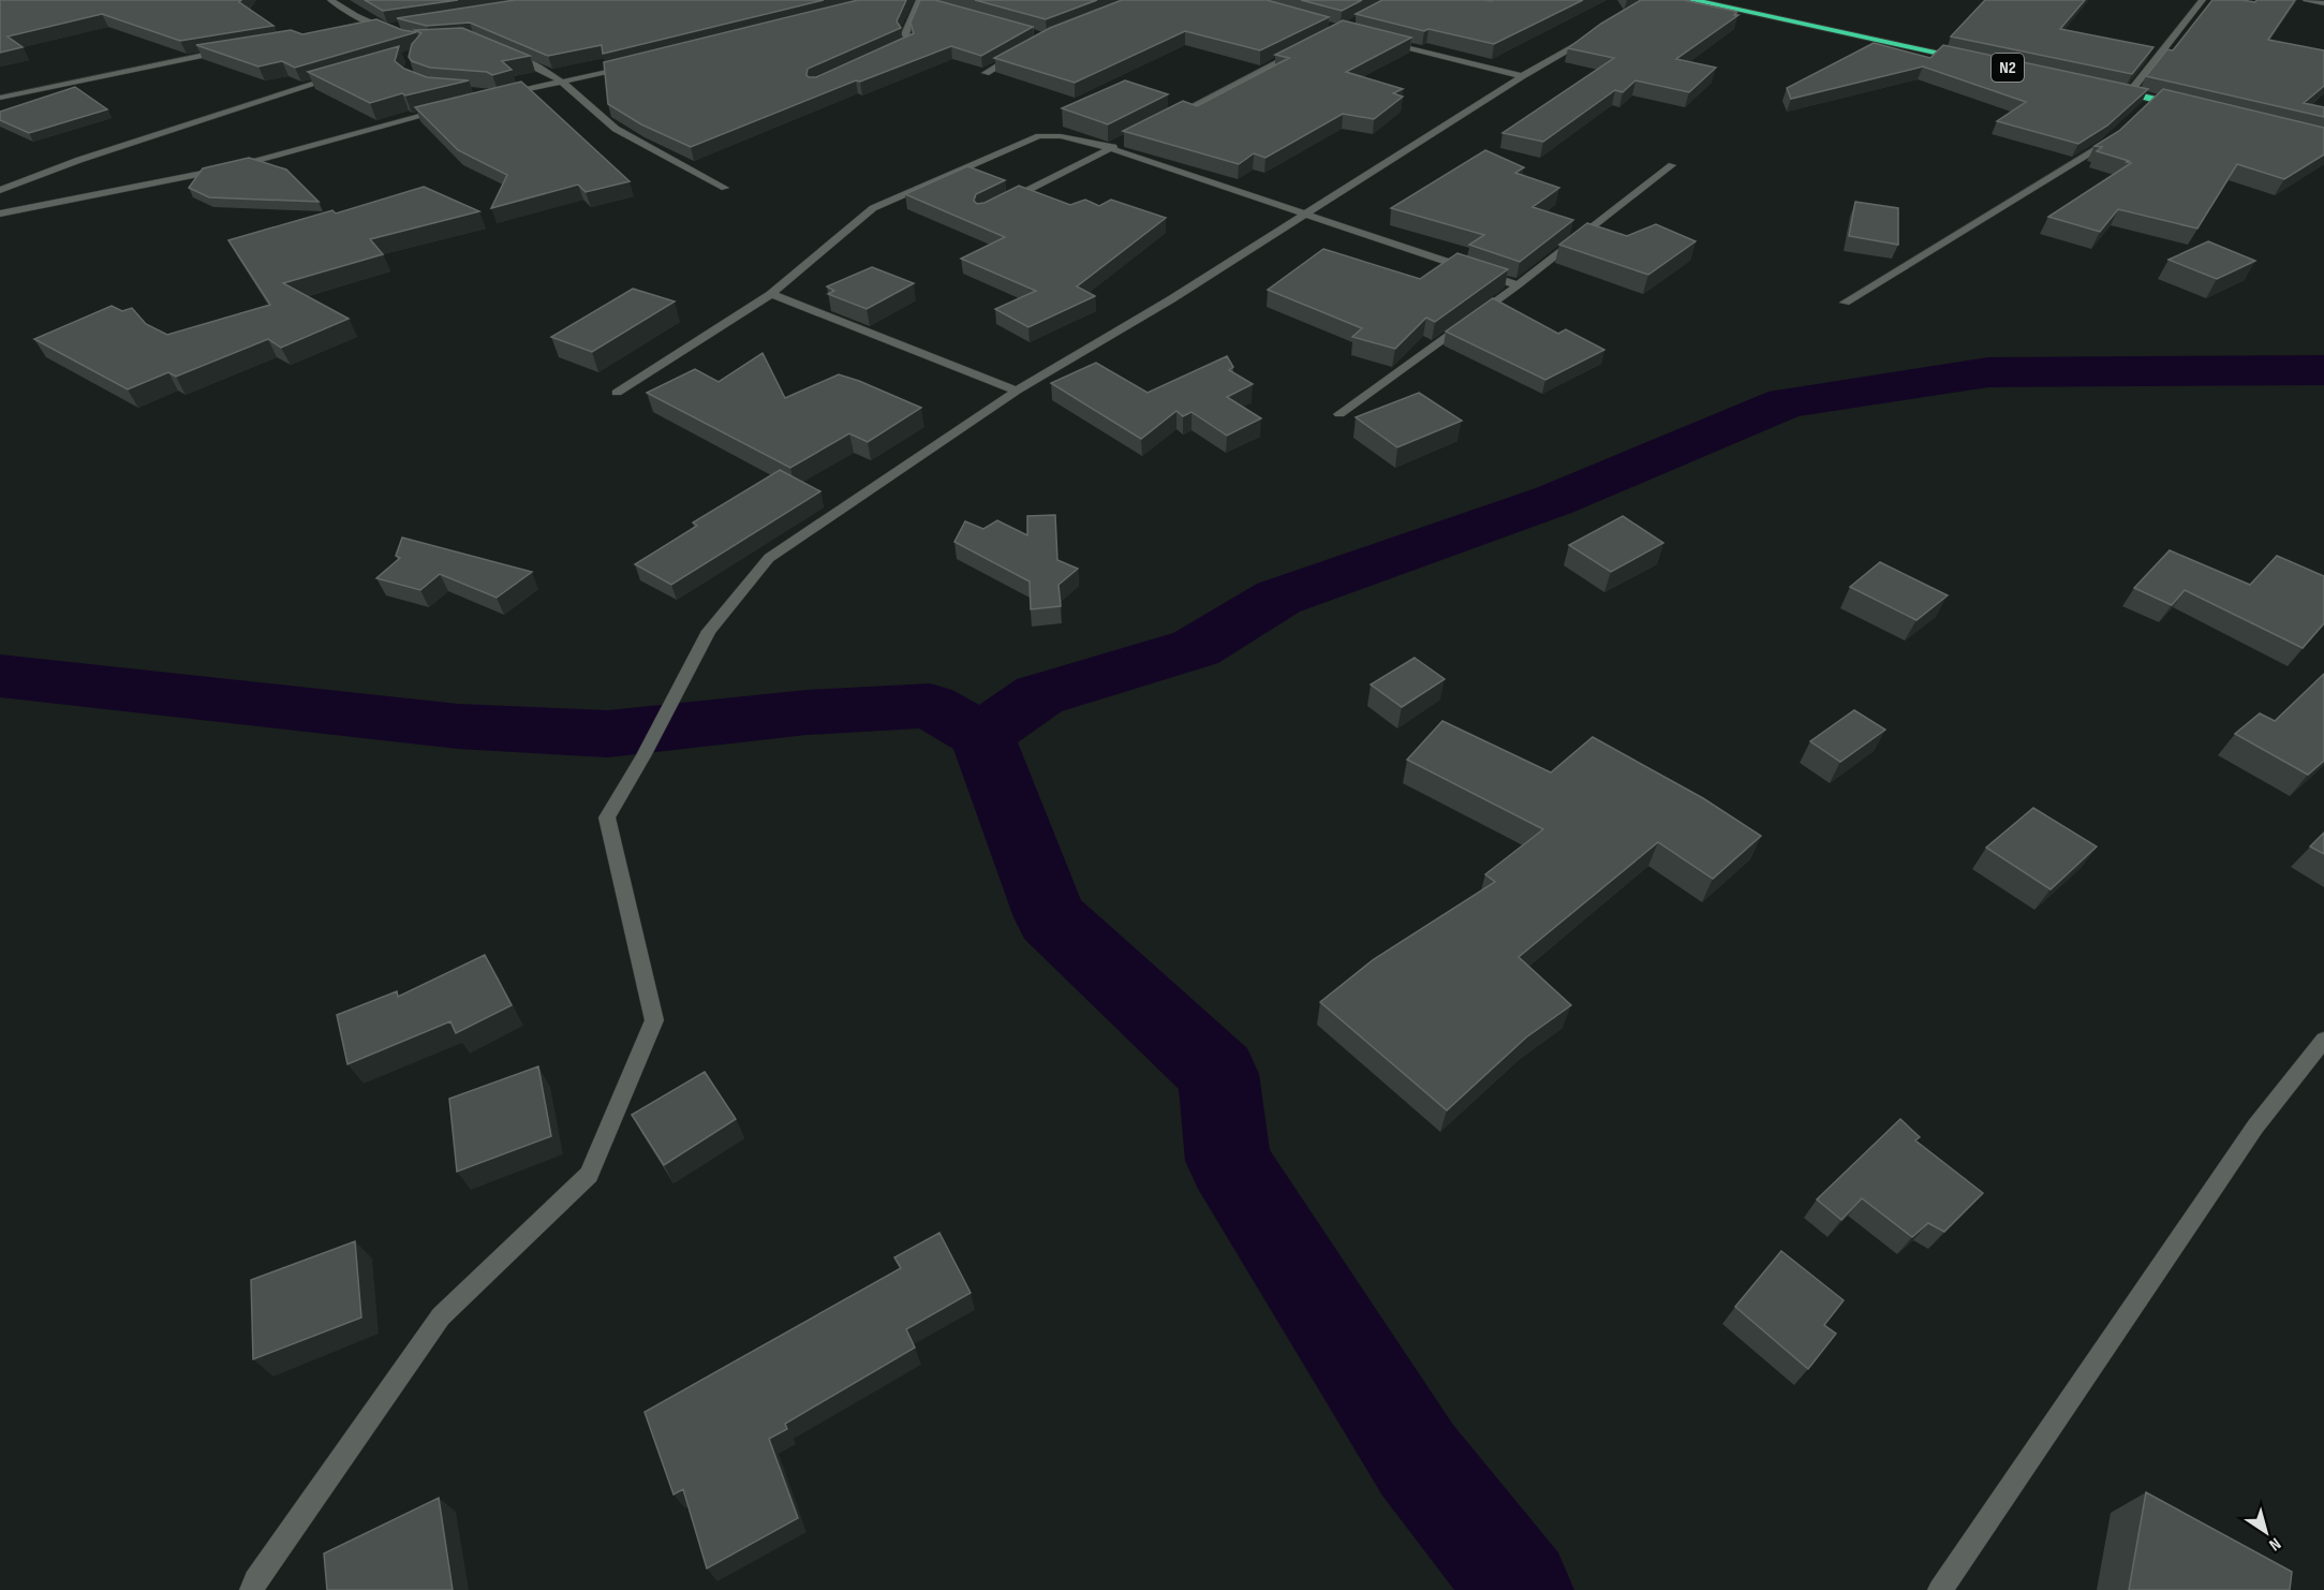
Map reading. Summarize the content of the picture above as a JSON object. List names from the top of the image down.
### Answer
{
  "streets": {
    "highway": ["N2"]
  },
  "north": "bottom right"
}
